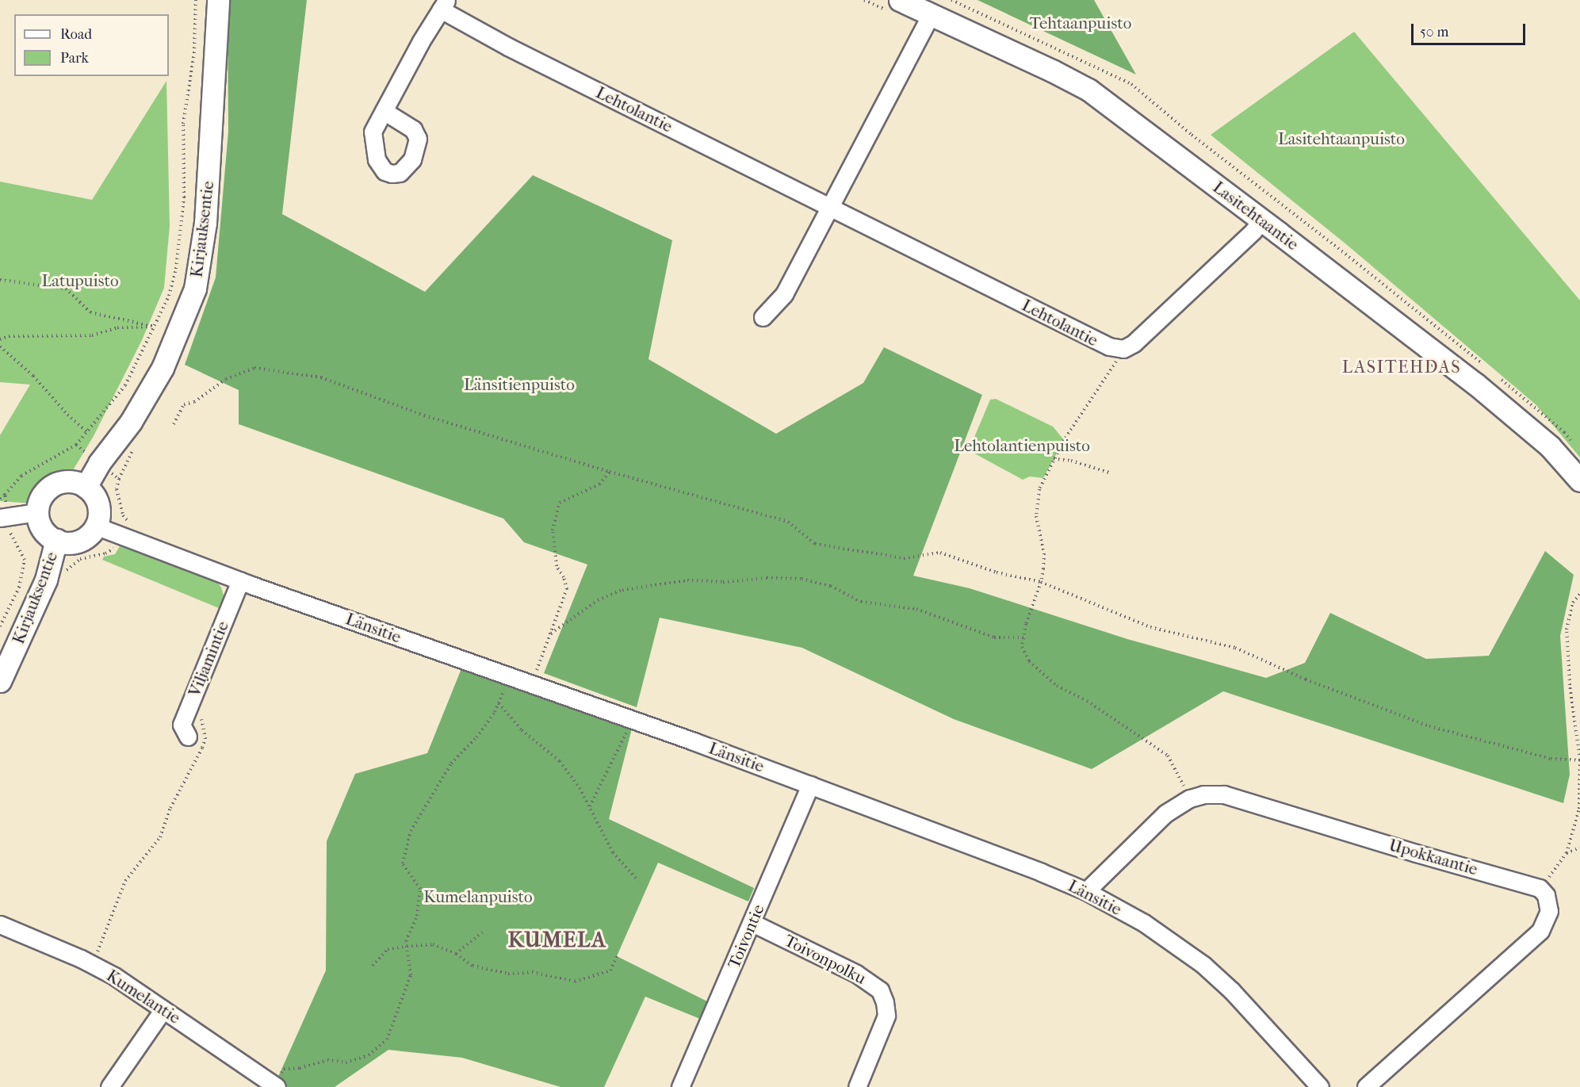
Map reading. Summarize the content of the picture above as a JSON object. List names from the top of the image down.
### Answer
{
  "streets": {
    "street": [
      "Lehtolantie",
      "Lasitehtaantie",
      "Kirjauksentie",
      "Länsitie",
      "Viljamintie",
      "Upokkaantie",
      "Toivontie",
      "Toivonpolku",
      "Kumelantie"
    ]
  },
  "crossings": [
    ["Kirjauksentie", "Länsitie"],
    ["Länsitie", "Viljamintie"],
    ["Länsitie", "Upokkaantie"],
    ["Länsitie", "Toivontie"],
    ["Toivontie", "Toivonpolku"]
  ],
  "districts": ["LASITEHDAS", "KUMELA"],
  "parks": [
    "Tehtaanpuisto",
    "Lasitehtaanpuisto",
    "Latupuisto",
    "Länsitienpuisto",
    "Lehtolantienpuisto",
    "Kumelanpuisto"
  ],
  "legend": ["Road", "Park"],
  "scale_bar": "50 m"
}
